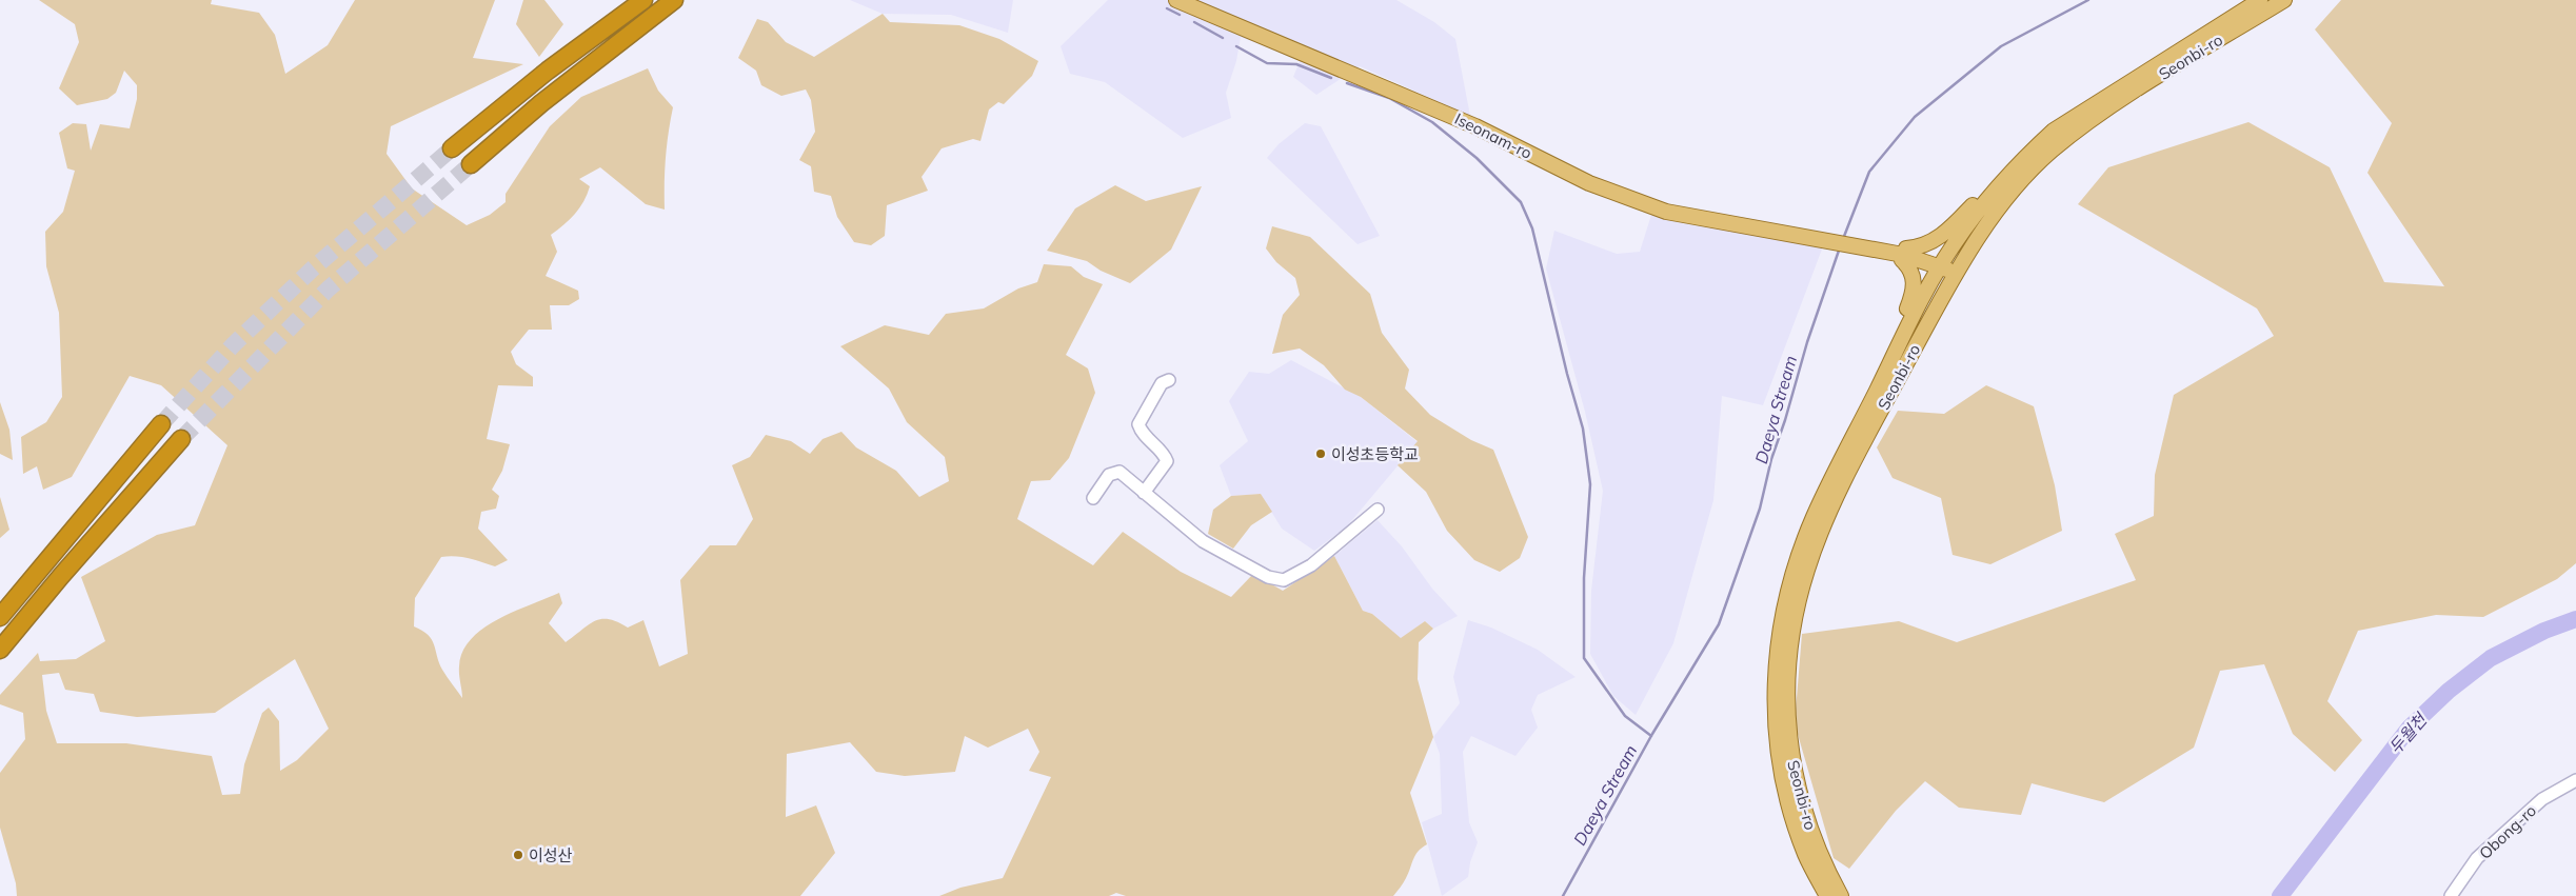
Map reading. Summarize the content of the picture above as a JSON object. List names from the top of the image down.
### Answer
{
  "streets": {
    "main road": ["Seonbi-ro", "Iseonam-ro"],
    "street": ["Obong-ro"]
  },
  "water": ["Daeya Stream", "두월천"],
  "places": ["이성초등학교", "이성산"]
}
